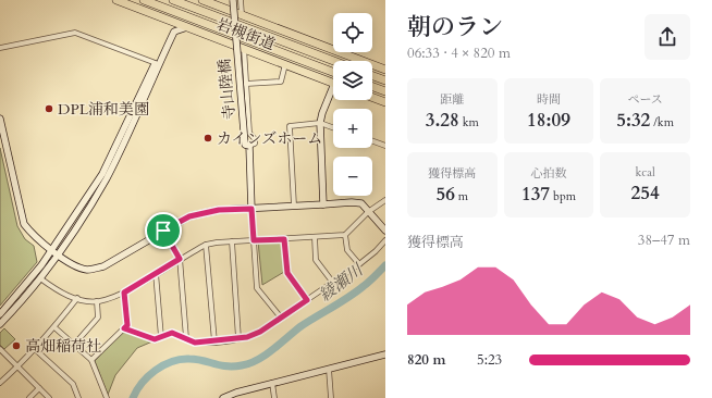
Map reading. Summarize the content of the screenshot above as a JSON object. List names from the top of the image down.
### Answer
{
  "streets": {
    "highway": ["岩槻街道"],
    "street": ["寺山陸橋"]
  },
  "water": ["綾瀬川"],
  "places": ["DPL浦和美園", "カインズホーム", "高畑稲荷社"],
  "page": {
    "heading": ["朝のラン", "06:33 · 4 × 820 m"],
    "map_buttons": ["+", "−"],
    "stats": [
      ["距離", "3.28 km"],
      ["時間", "18:09"],
      ["ペース", "5:32 /km"],
      ["獲得標高", "56 m"],
      ["心拍数", "137 bpm"],
      ["kcal", "254"]
    ],
    "chart": ["獲得標高", "38–47 m"],
    "list": [
      {
        "name": "820 m",
        "note": "5:23"
      }
    ]
  }
}
